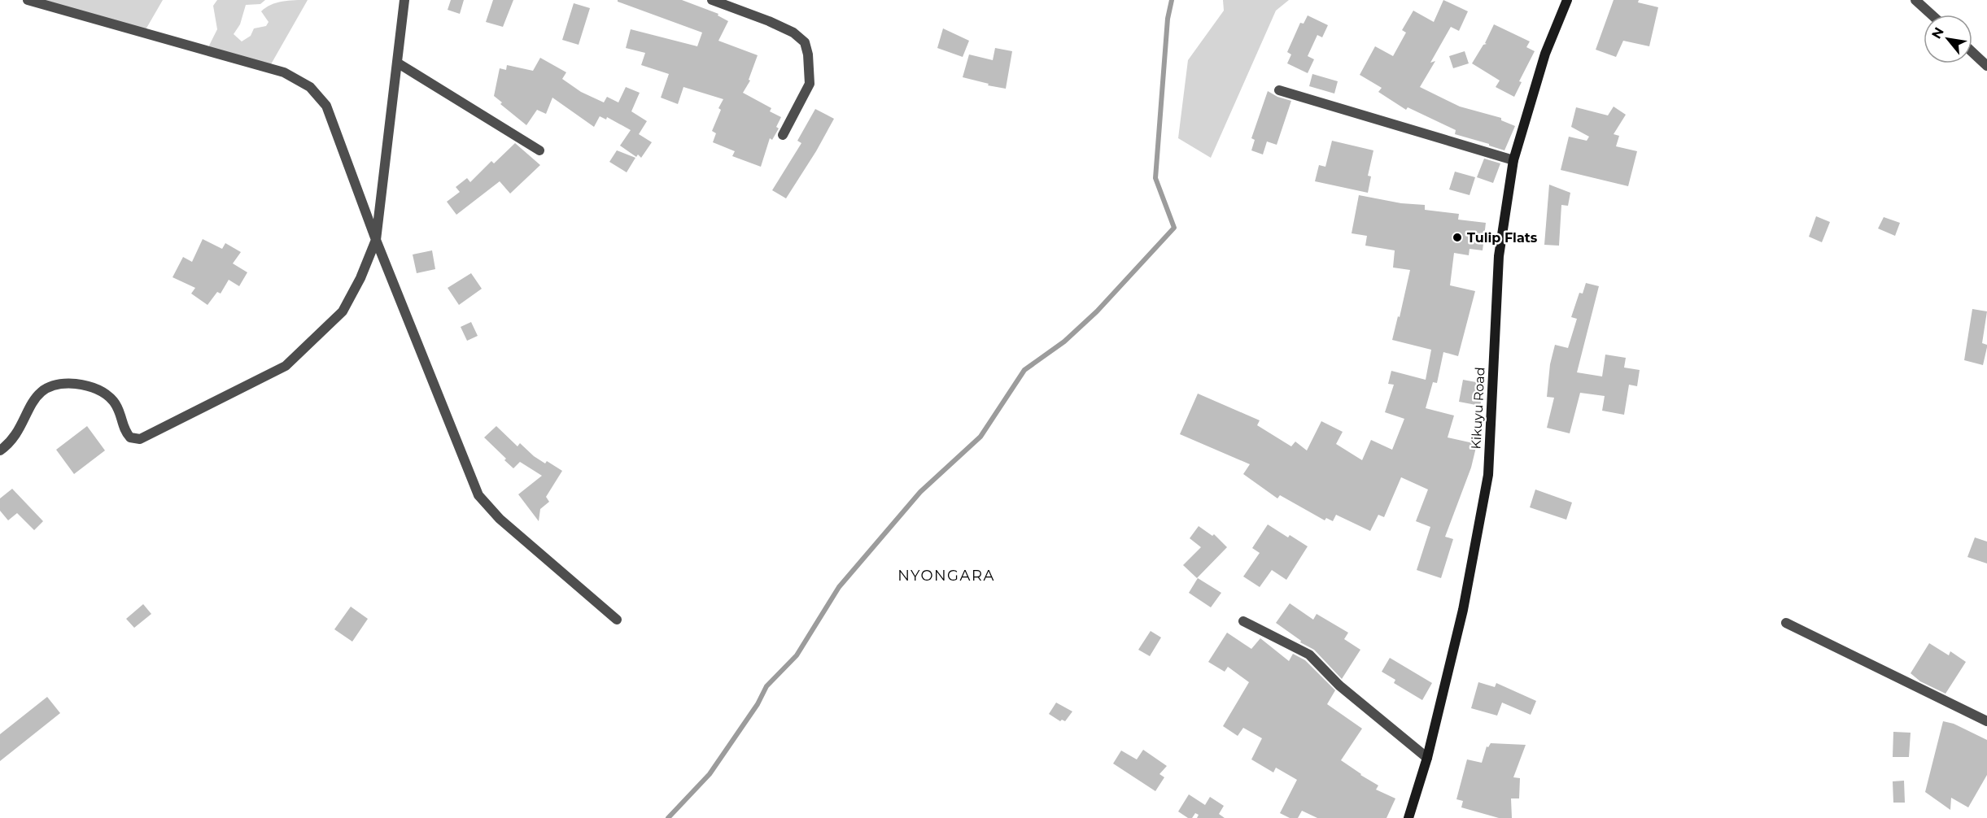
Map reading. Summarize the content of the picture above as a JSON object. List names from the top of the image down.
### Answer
{
  "streets": {
    "main road": ["Kikuyu Road"]
  },
  "districts": ["NYONGARA"],
  "places": ["Tulip Flats"],
  "north": "top left"
}
